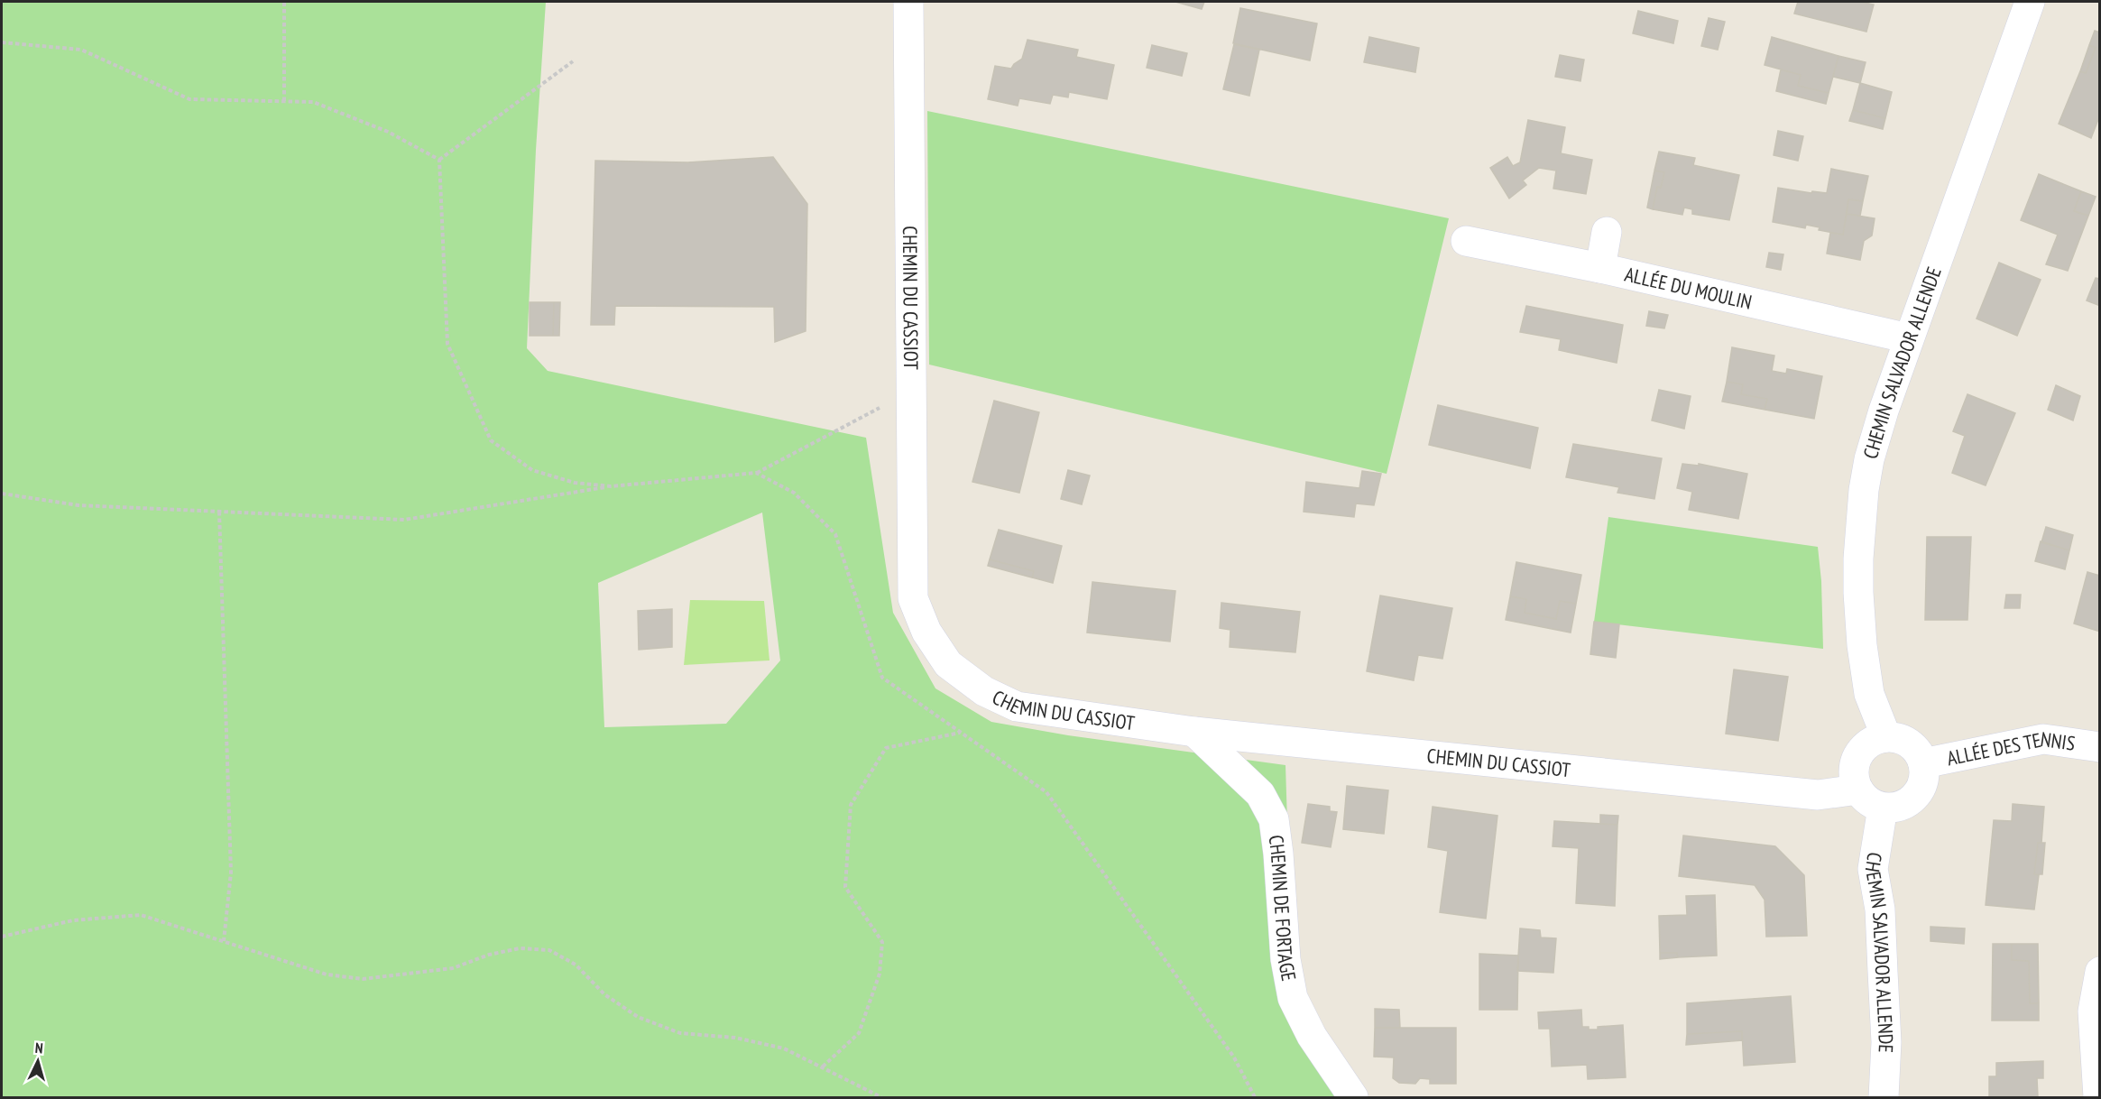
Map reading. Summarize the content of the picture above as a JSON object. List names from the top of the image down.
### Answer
{
  "streets": {
    "street": [
      "ALLÉE DU MOULIN",
      "CHEMIN DU CASSIOT",
      "CHEMIN SALVADOR ALLENDE",
      "ALLÉE DES TENNIS",
      "CHEMIN DE FORTAGE"
    ]
  },
  "crossings": [
    ["ALLÉE DU MOULIN", "CHEMIN SALVADOR ALLENDE"],
    ["CHEMIN DU CASSIOT", "CHEMIN SALVADOR ALLENDE"],
    ["CHEMIN DU CASSIOT", "ALLÉE DES TENNIS"],
    ["CHEMIN DU CASSIOT", "CHEMIN DE FORTAGE"],
    ["CHEMIN SALVADOR ALLENDE", "ALLÉE DES TENNIS"]
  ],
  "north": "top"
}
